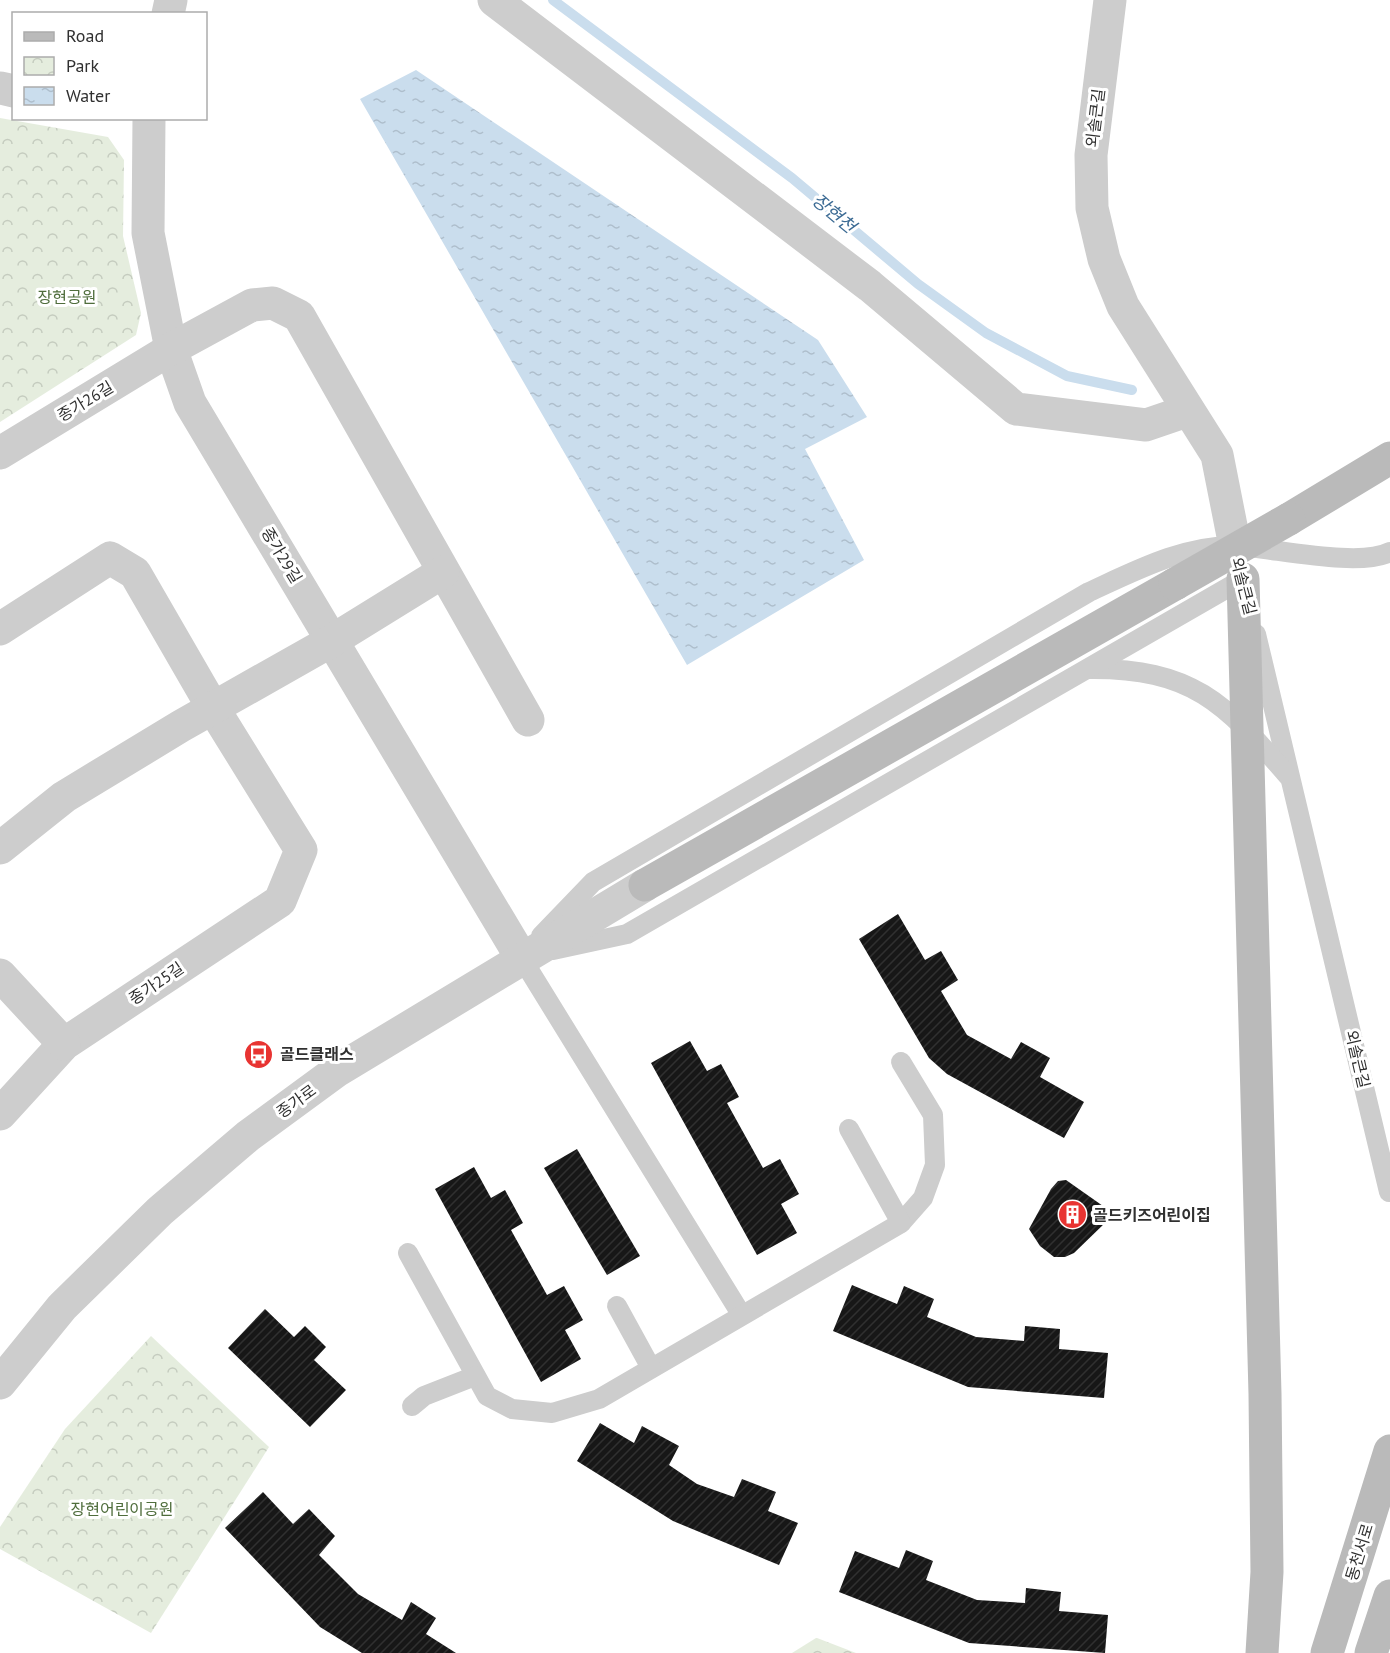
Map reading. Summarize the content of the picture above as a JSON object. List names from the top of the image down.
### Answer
{
  "streets": {
    "main road": ["동천서로"],
    "street": [
      "외솔큰길",
      "종가26길",
      "종가29길",
      "종가25길",
      "종가로"
    ]
  },
  "crossings": [
    ["종가26길", "종가29길"],
    ["종가29길", "종가로"]
  ],
  "water": ["장현천"],
  "parks": ["장현공원", "장현어린이공원"],
  "places": {
    "bus stop": ["골드클래스"],
    "building": ["골드키즈어린이집"]
  },
  "legend": ["Road", "Park", "Water"]
}
